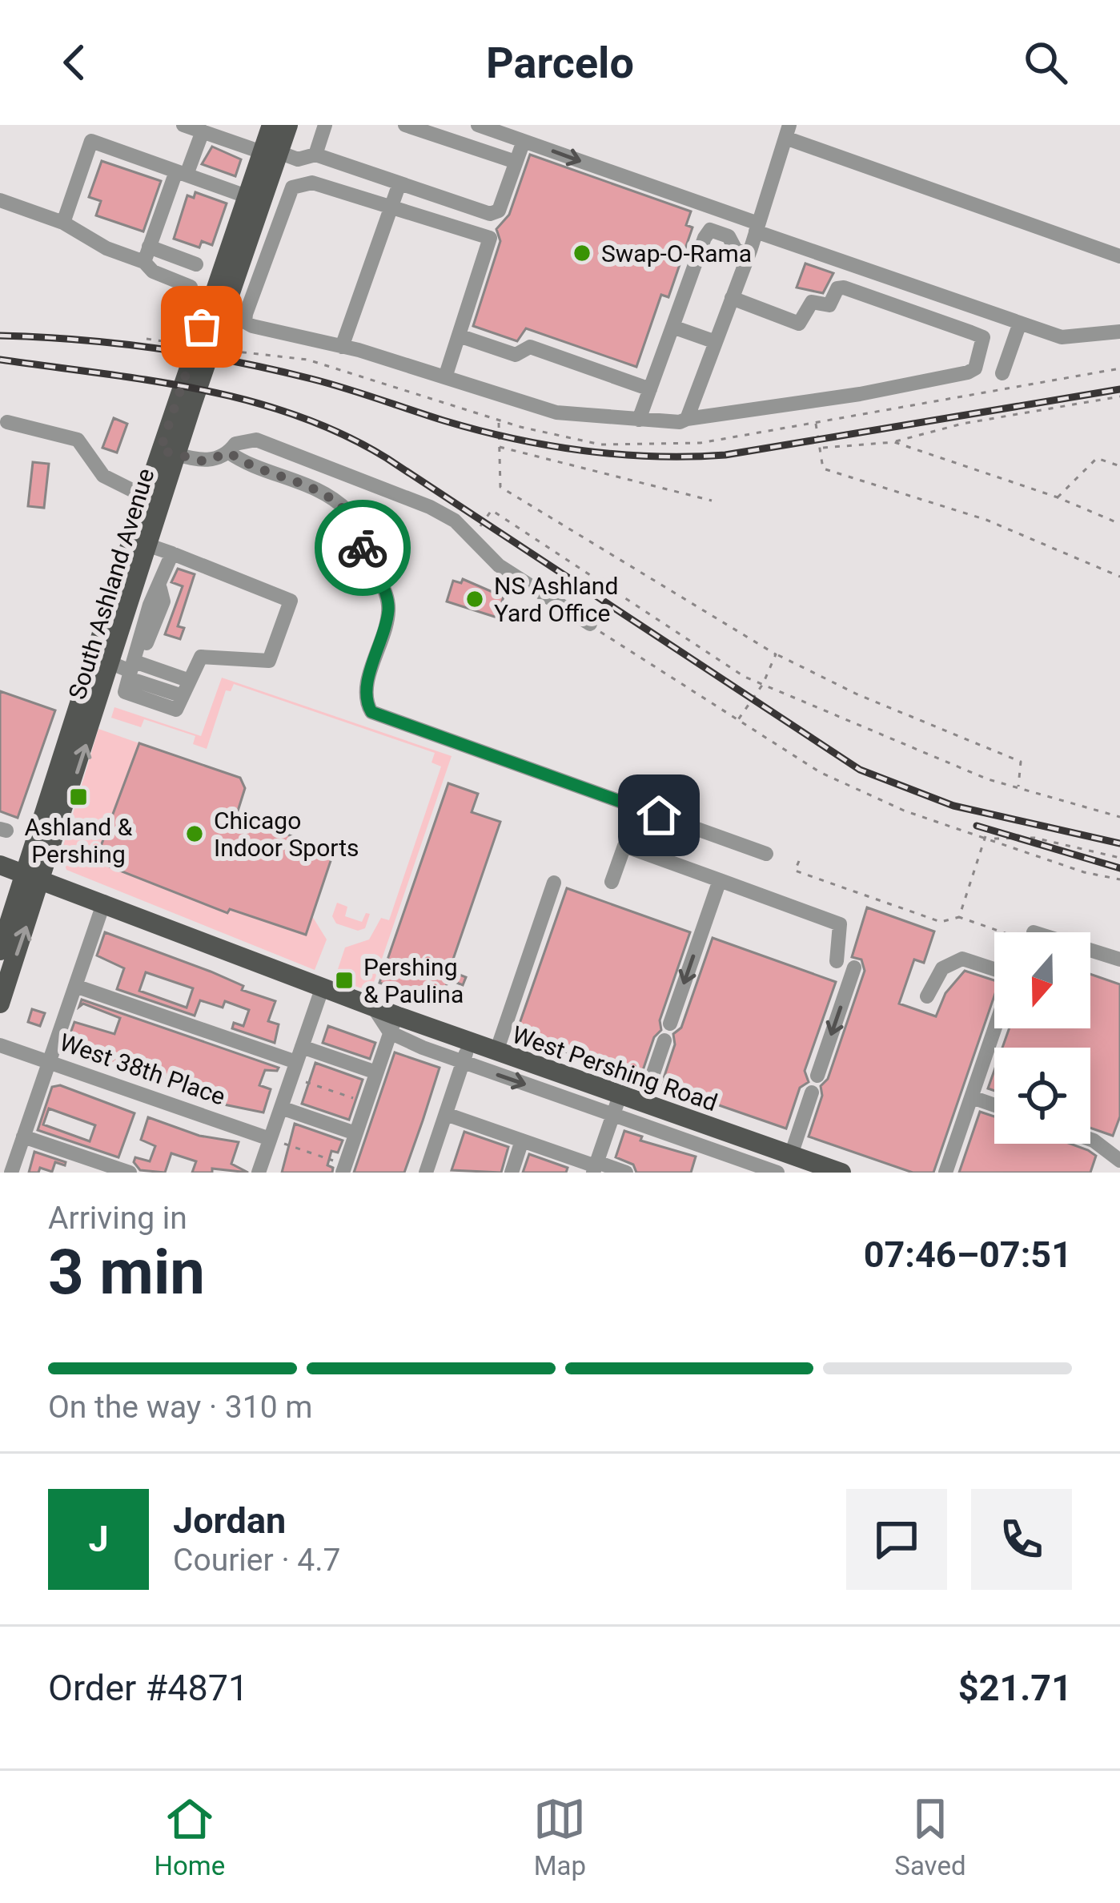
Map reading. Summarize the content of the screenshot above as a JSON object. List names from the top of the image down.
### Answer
{
  "streets": {
    "main road": ["South Ashland Avenue", "West Pershing Road"],
    "street": ["West 38th Place"]
  },
  "crossings": [
    ["South Ashland Avenue", "West Pershing Road"]
  ],
  "places": {
    "other": ["Swap-O-Rama", "NS Ashland Yard Office", "Chicago Indoor Sports"],
    "transit": ["Ashland & Pershing", "Pershing & Paulina"]
  },
  "north": "bottom",
  "page": {
    "header": "Parcelo",
    "heading": ["3 min", "Arriving in", "07:46–07:51"],
    "panel": [
      "Jordan",
      "Courier · 4.7",
      "Order #4871",
      "$21.71"
    ],
    "bar": "On the way · 310 m",
    "round": "J",
    "tabs": ["Home", "Map", "Saved"]
  }
}
